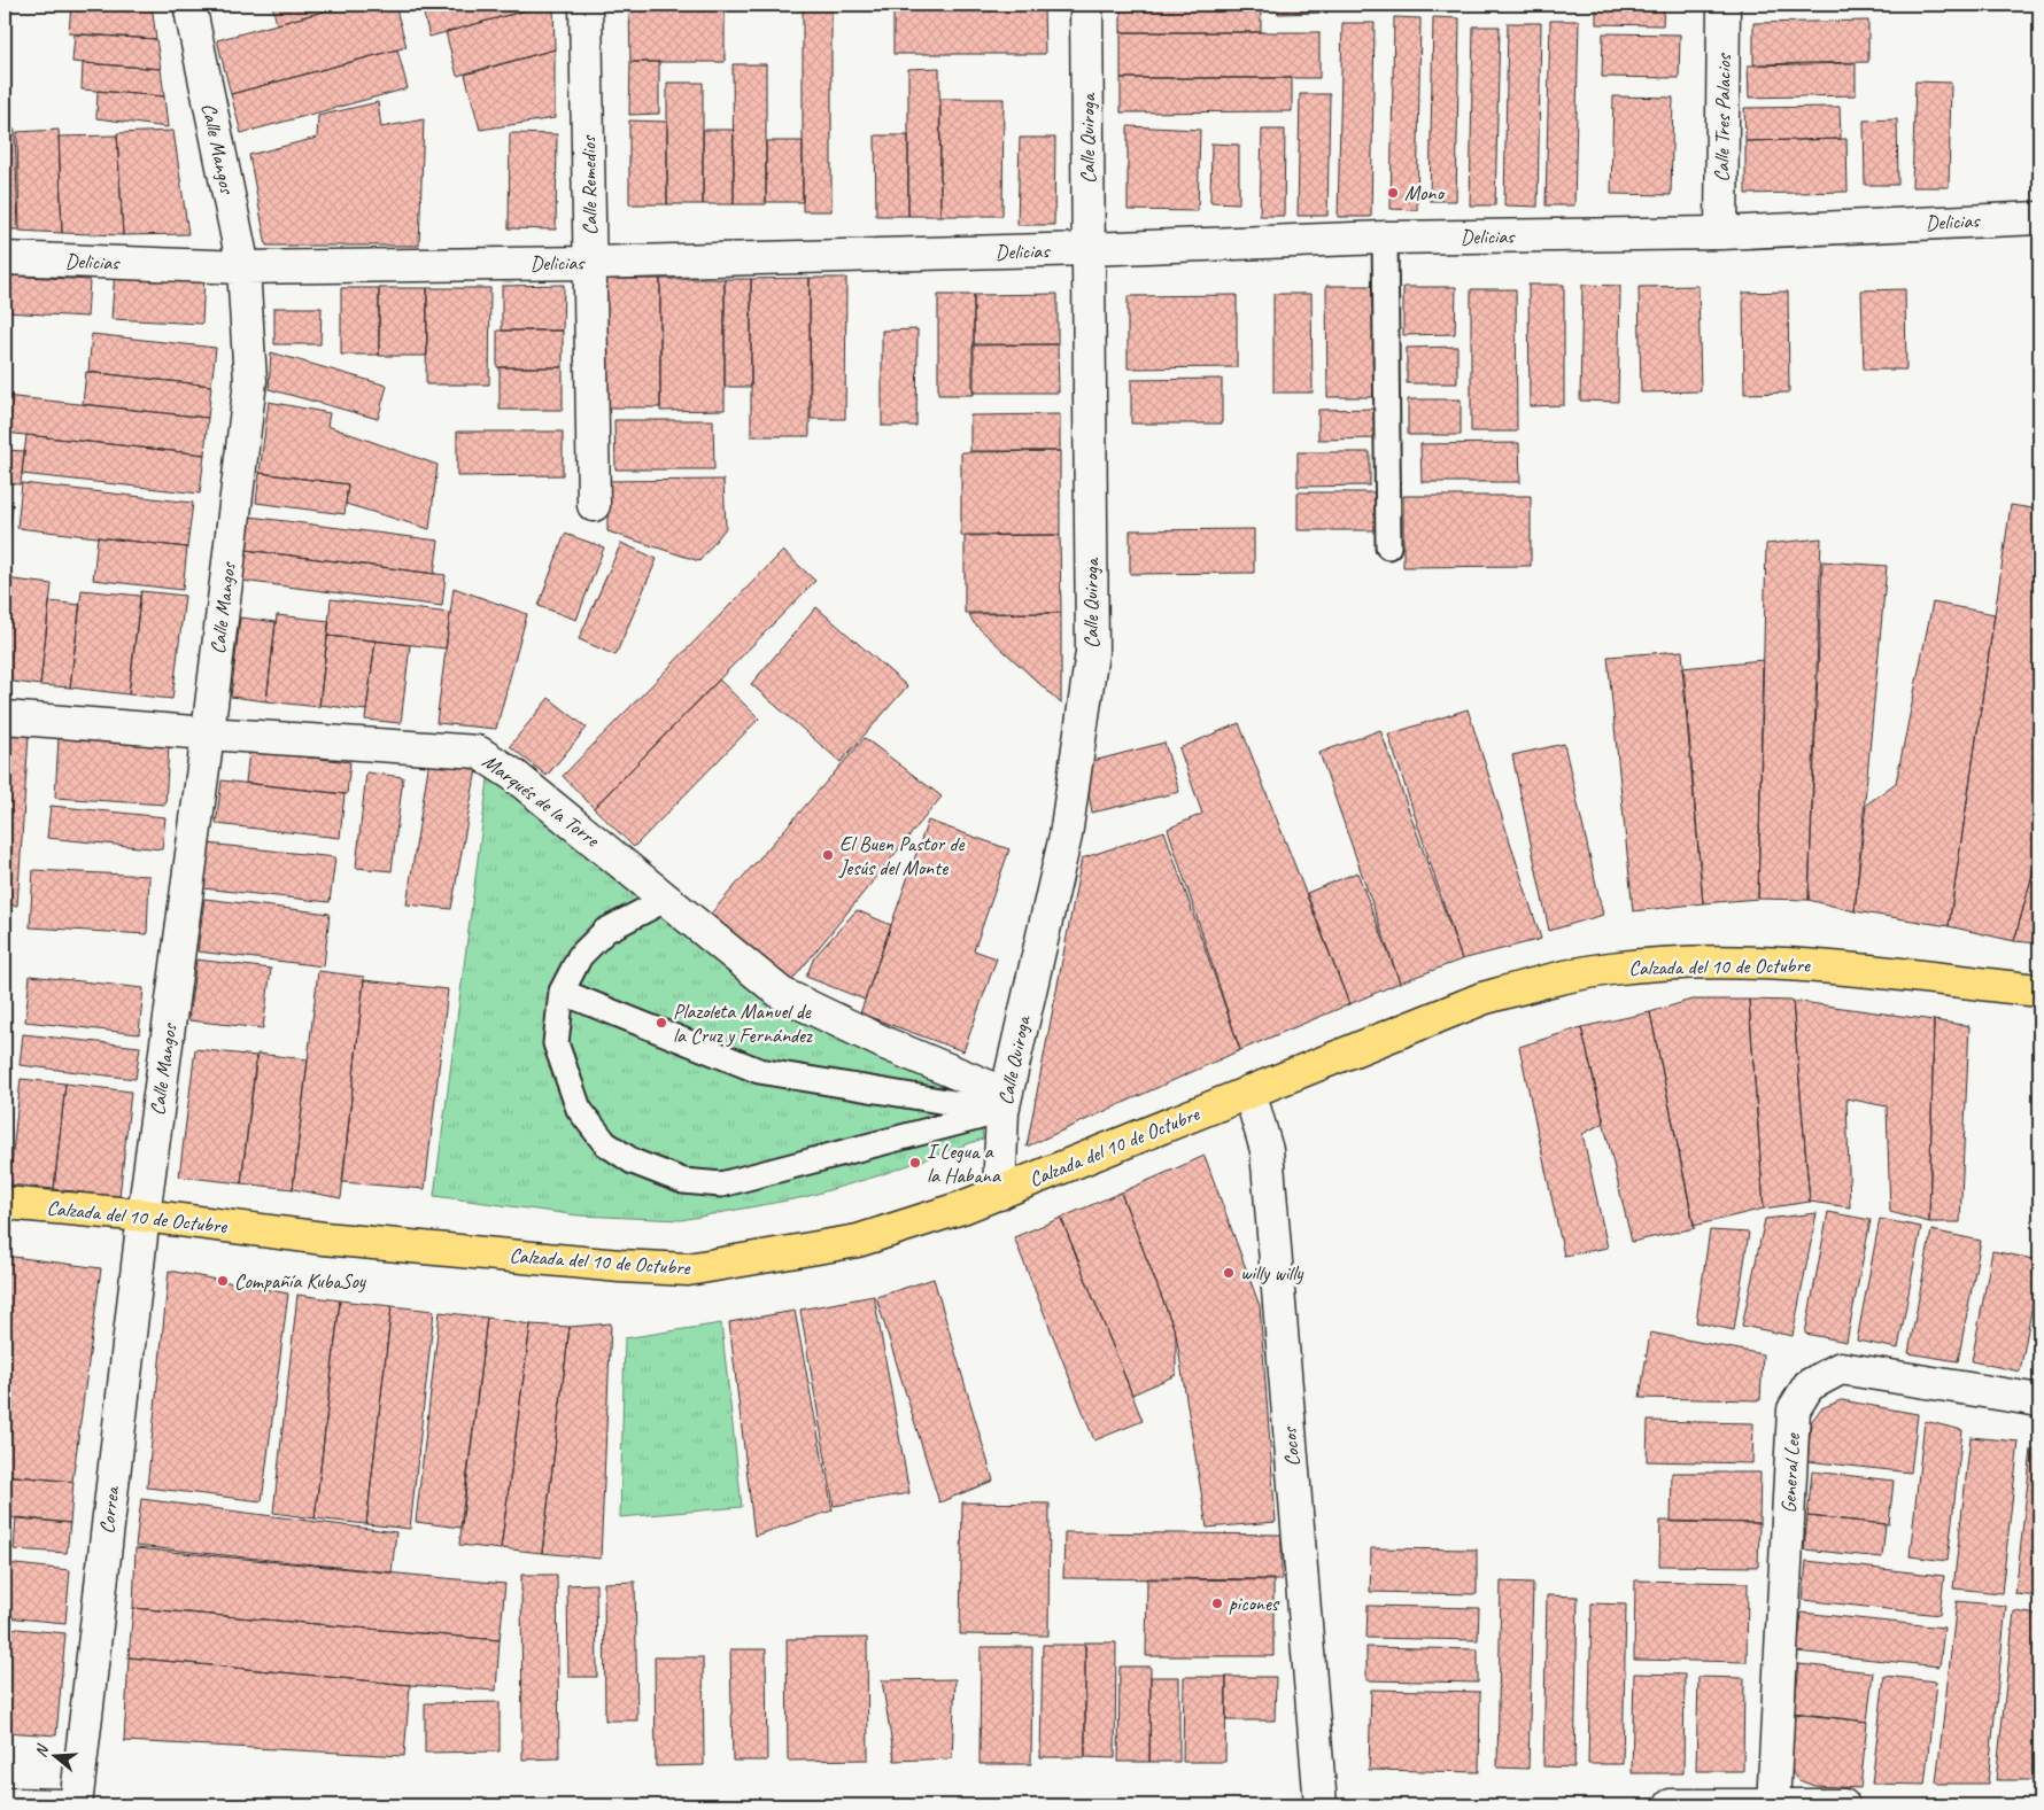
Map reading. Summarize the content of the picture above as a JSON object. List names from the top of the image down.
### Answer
{
  "streets": {
    "main road": ["Calzada del 10 de Octubre"],
    "street": [
      "Calle Tres Palacios",
      "Calle Quiroga",
      "Calle Mangos",
      "Calle Remedios",
      "Delicias",
      "Marqués de la Torre",
      "Cocos",
      "General Lee",
      "Correa"
    ]
  },
  "crossings": [
    ["Calle Tres Palacios", "Delicias"],
    ["Calle Quiroga", "Delicias"],
    ["Calle Quiroga", "Marqués de la Torre"],
    ["Calle Quiroga", "Calzada del 10 de Octubre"],
    ["Calle Mangos", "Delicias"],
    ["Calle Mangos", "Marqués de la Torre"],
    ["Calle Mangos", "Calzada del 10 de Octubre"],
    ["Calle Mangos", "Correa"],
    ["Calle Remedios", "Delicias"],
    ["Calzada del 10 de Octubre", "Cocos"],
    ["Calzada del 10 de Octubre", "Correa"]
  ],
  "places": [
    "Mono",
    "El Buen Pastor de Jesús del Monte",
    "Plazoleta Manuel de la Cruz y Fernández",
    "I Legua a la Habana",
    "willy willy",
    "Compañía KubaSoy",
    "picones"
  ],
  "north": "left"
}
